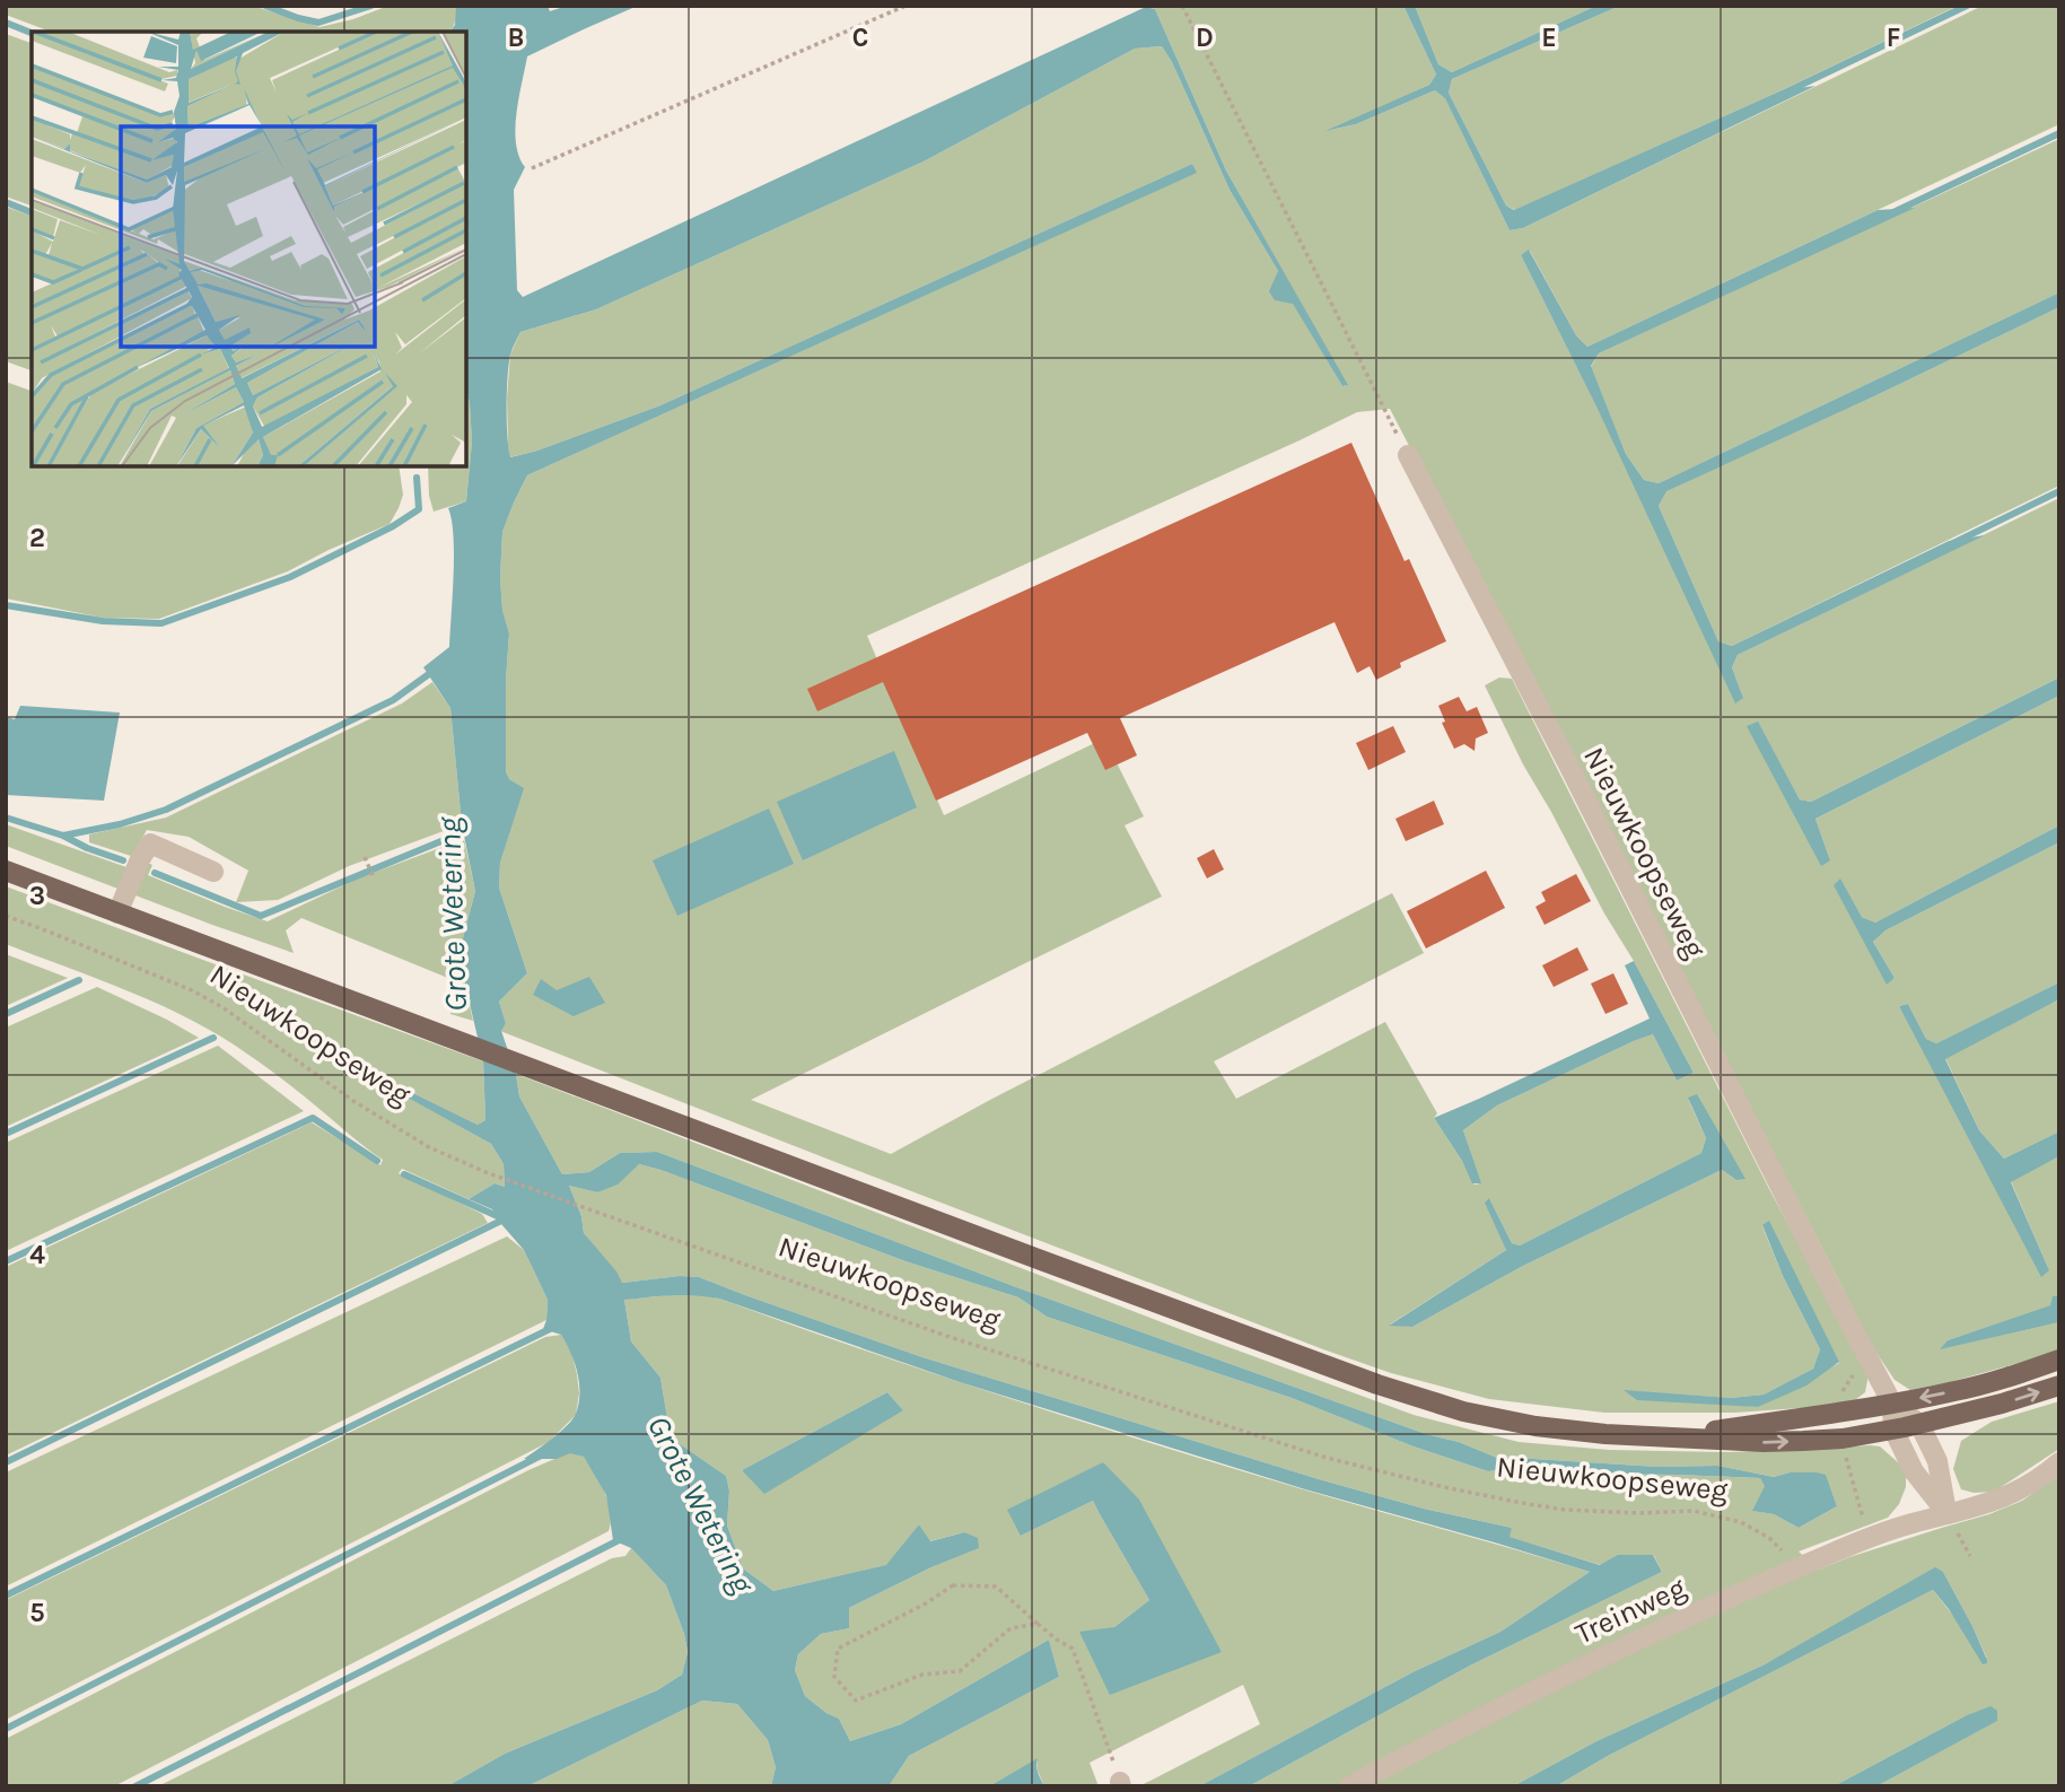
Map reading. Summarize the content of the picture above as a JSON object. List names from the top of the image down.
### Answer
{
  "streets": {
    "main road": ["Nieuwkoopseweg"],
    "street": ["Treinweg"]
  },
  "crossings": [
    ["Nieuwkoopseweg", "Treinweg"]
  ],
  "water": ["Grote Wetering"],
  "grid": {
    "columns": [
      "B",
      "C",
      "D",
      "E",
      "F"
    ],
    "rows": [
      "2",
      "3",
      "4",
      "5"
    ]
  }
}
